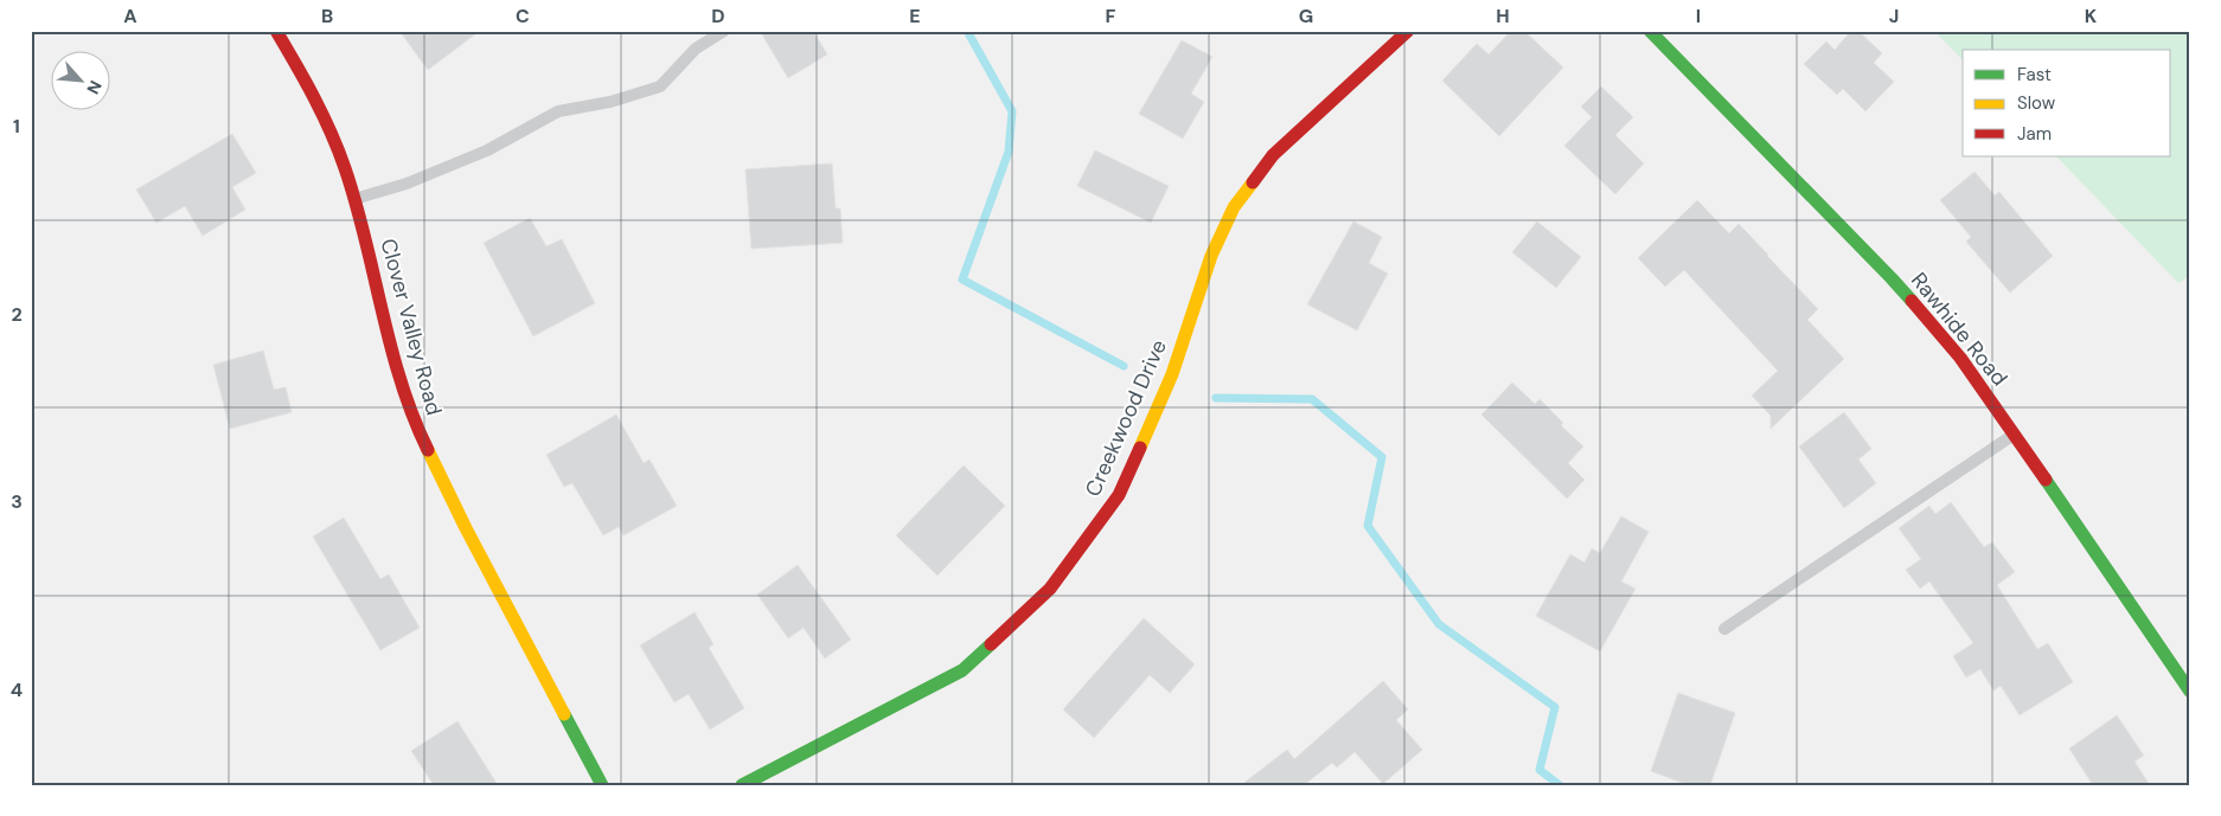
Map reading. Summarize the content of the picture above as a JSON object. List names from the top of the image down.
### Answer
{
  "streets": {
    "street": ["Clover Valley Road", "Rawhide Road", "Creekwood Drive"]
  },
  "legend": ["Fast", "Slow", "Jam"],
  "north": "bottom right",
  "grid": {
    "columns": [
      "A",
      "B",
      "C",
      "D",
      "E",
      "F",
      "G",
      "H",
      "I",
      "J",
      "K"
    ],
    "rows": [
      "1",
      "2",
      "3",
      "4"
    ]
  }
}
